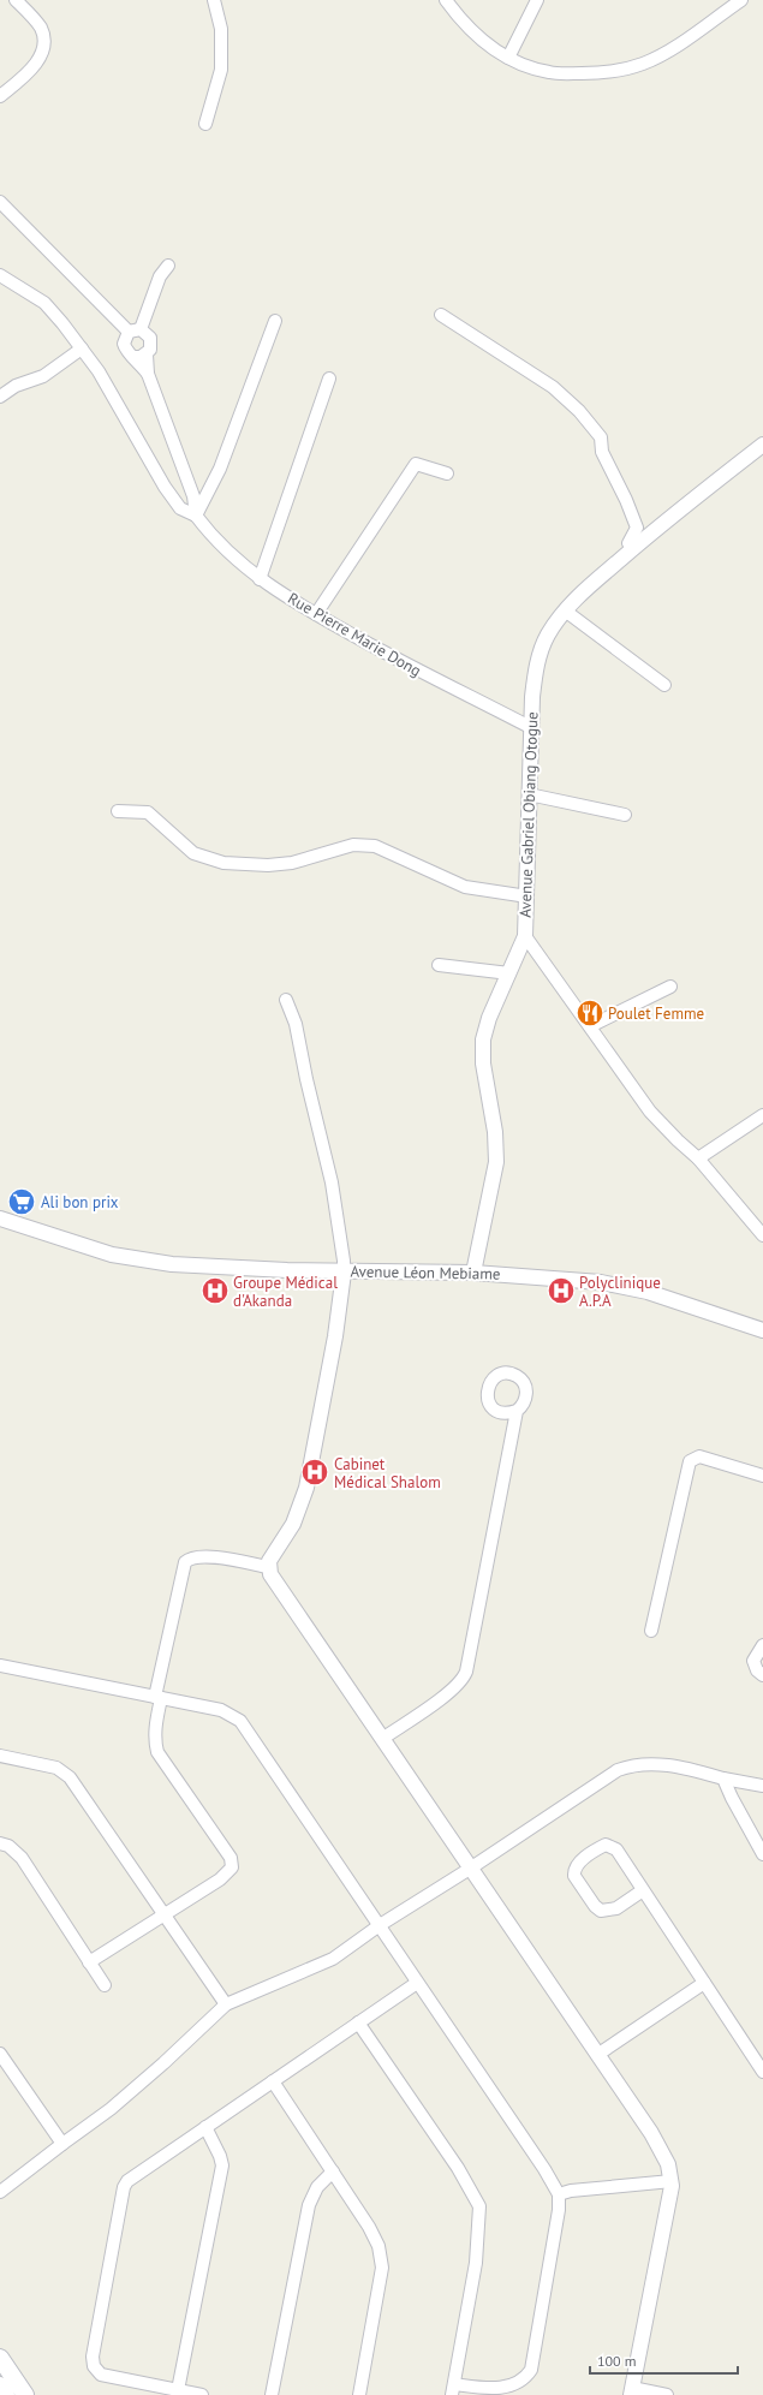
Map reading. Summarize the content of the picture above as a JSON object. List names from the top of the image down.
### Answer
{
  "streets": {
    "street": ["Rue Pierre Marie Dong", "Avenue Gabriel Obiang Otogue", "Avenue Léon Mebiame"]
  },
  "crossings": [
    ["Rue Pierre Marie Dong", "Avenue Gabriel Obiang Otogue"],
    ["Avenue Gabriel Obiang Otogue", "Avenue Léon Mebiame"]
  ],
  "places": {
    "restaurant": ["Poulet Femme"],
    "supermarket": ["Ali bon prix"],
    "hospital": ["Groupe Médical d'Akanda", "Polyclinique A.P.A", "Cabinet Médical Shalom"]
  },
  "scale_bar": "100 m"
}
